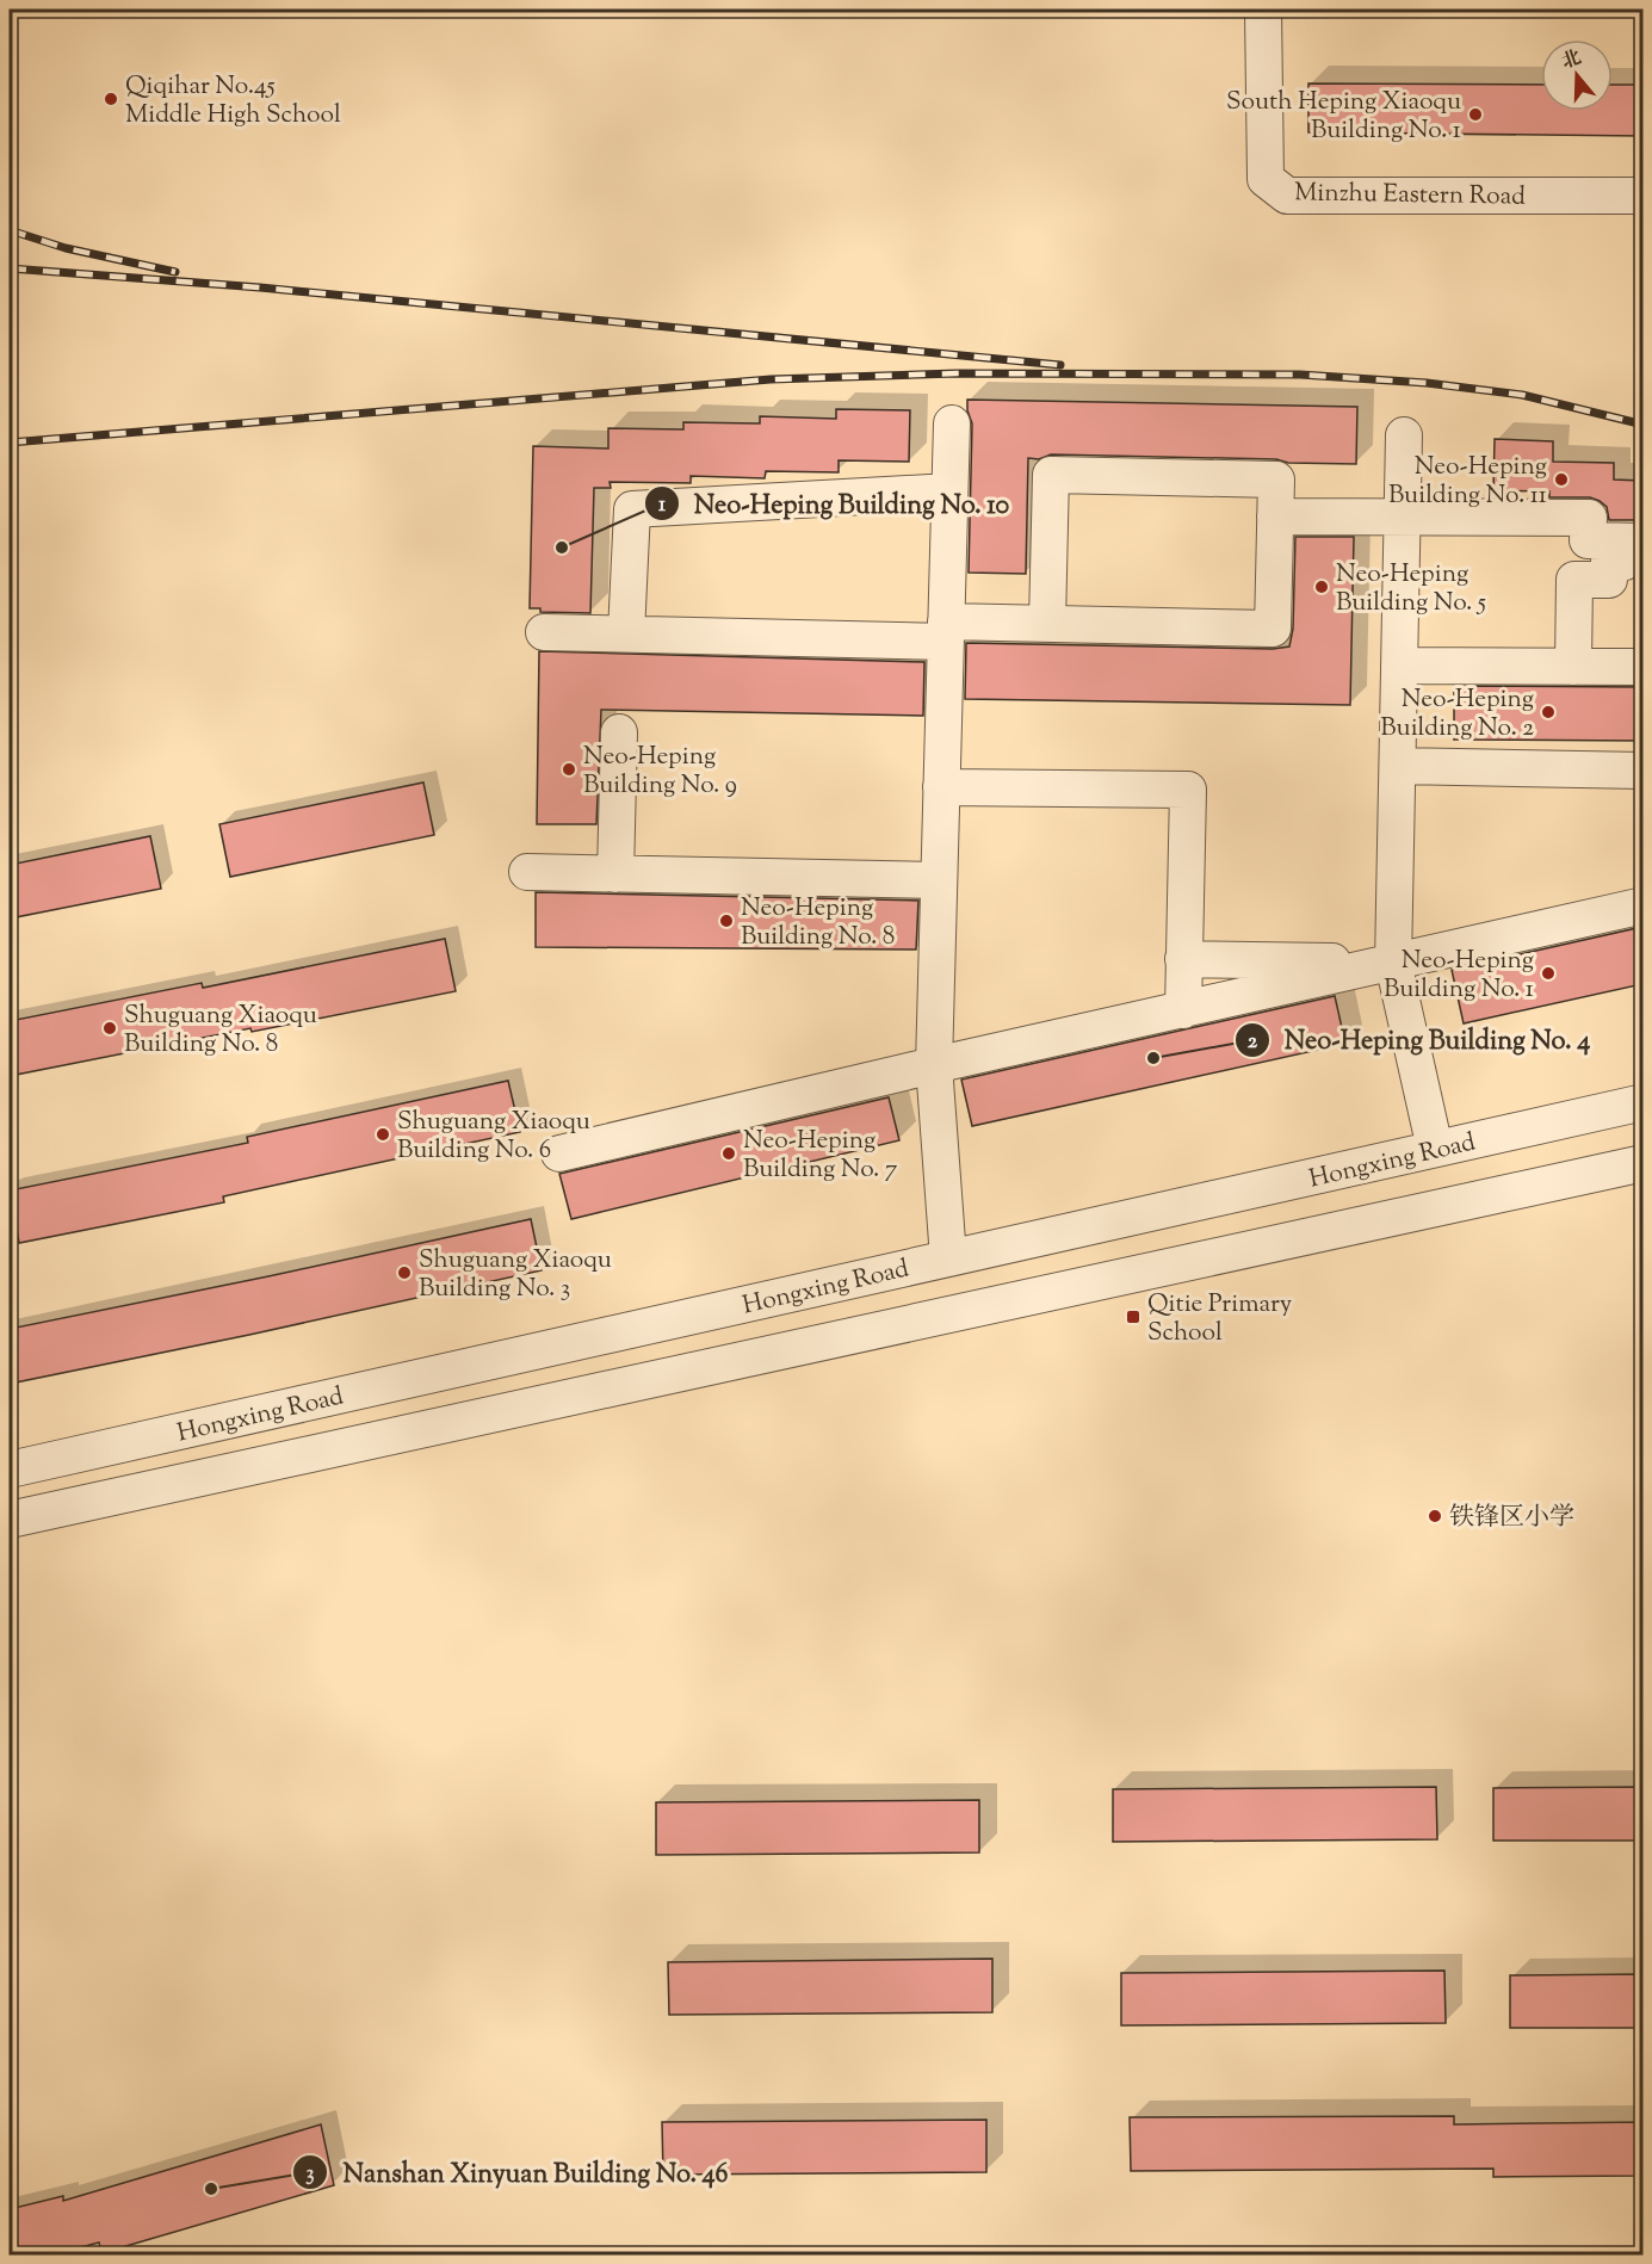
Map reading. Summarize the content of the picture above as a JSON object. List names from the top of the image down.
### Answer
{
  "streets": {
    "street": ["Minzhu Eastern Road", "Hongxing Road"]
  },
  "places": {
    "other": [
      "Qiqihar No.45 Middle High School",
      "South Heping Xiaoqu Building No. 1",
      "Neo-Heping Building No. 11",
      "Neo-Heping Building No. 10",
      "Neo-Heping Building No. 5",
      "Neo-Heping Building No. 2",
      "Neo-Heping Building No. 9",
      "Neo-Heping Building No. 8",
      "Neo-Heping Building No. 1",
      "Shuguang Xiaoqu Building No. 8",
      "Neo-Heping Building No. 4",
      "Shuguang Xiaoqu Building No. 6",
      "Neo-Heping Building No. 7",
      "Shuguang Xiaoqu Building No. 3",
      "铁锋区小学",
      "Nanshan Xinyuan Building No. 46"
    ],
    "transit": ["Qitie Primary School"]
  },
  "north": "top"
}
